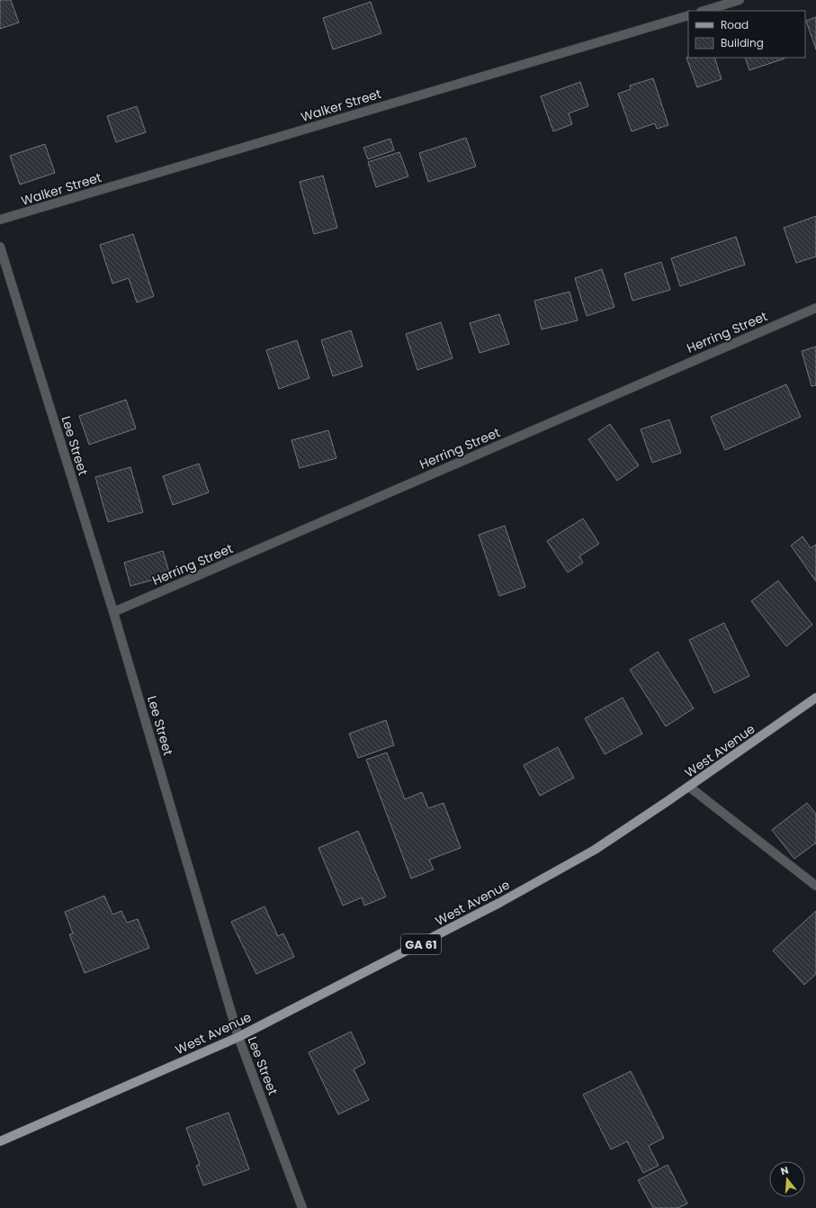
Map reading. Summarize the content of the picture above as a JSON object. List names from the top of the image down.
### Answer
{
  "streets": {
    "main road": ["West Avenue", "GA 61"],
    "street": ["Walker Street", "Herring Street", "Lee Street"]
  },
  "crossings": [
    ["Herring Street", "Lee Street"],
    ["Lee Street", "West Avenue"]
  ],
  "legend": ["Road", "Building"],
  "north": "top"
}
